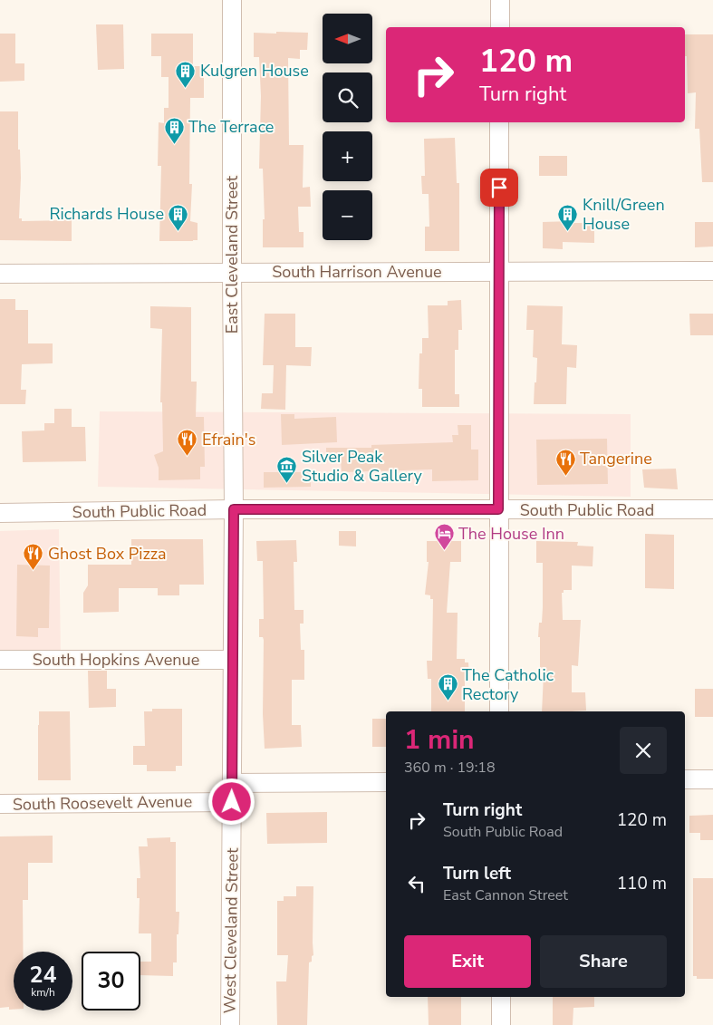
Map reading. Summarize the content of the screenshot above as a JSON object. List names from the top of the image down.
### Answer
{
  "streets": {
    "street": [
      "East Cleveland Street",
      "South Harrison Avenue",
      "South Public Road",
      "South Hopkins Avenue",
      "South Roosevelt Avenue",
      "West Cleveland Street"
    ]
  },
  "crossings": [
    ["East Cleveland Street", "South Harrison Avenue"],
    ["East Cleveland Street", "South Public Road"],
    ["East Cleveland Street", "West Cleveland Street"],
    ["South Public Road", "West Cleveland Street"],
    ["South Hopkins Avenue", "West Cleveland Street"],
    ["South Roosevelt Avenue", "West Cleveland Street"]
  ],
  "places": {
    "building": [
      "Kulgren House",
      "The Terrace",
      "Richards House",
      "Knill/Green House",
      "The Catholic Rectory"
    ],
    "restaurant": ["Efrain's", "Tangerine", "Ghost Box Pizza"],
    "museum": ["Silver Peak Studio & Gallery"],
    "hotel": ["The House Inn"]
  },
  "north": "left",
  "page": {
    "map_buttons": ["+", "−"],
    "turn": ["120 m", "Turn right"],
    "heading": ["1 min", "360 m · 19:18"],
    "list": [
      {
        "name": "Turn right",
        "note": "South Public Road",
        "value": "120 m"
      },
      {
        "name": "Turn left",
        "note": "East Cannon Street",
        "value": "110 m"
      }
    ],
    "buttons": ["Exit", "Share"],
    "speed": "24 km/h",
    "limit": "30"
  }
}
